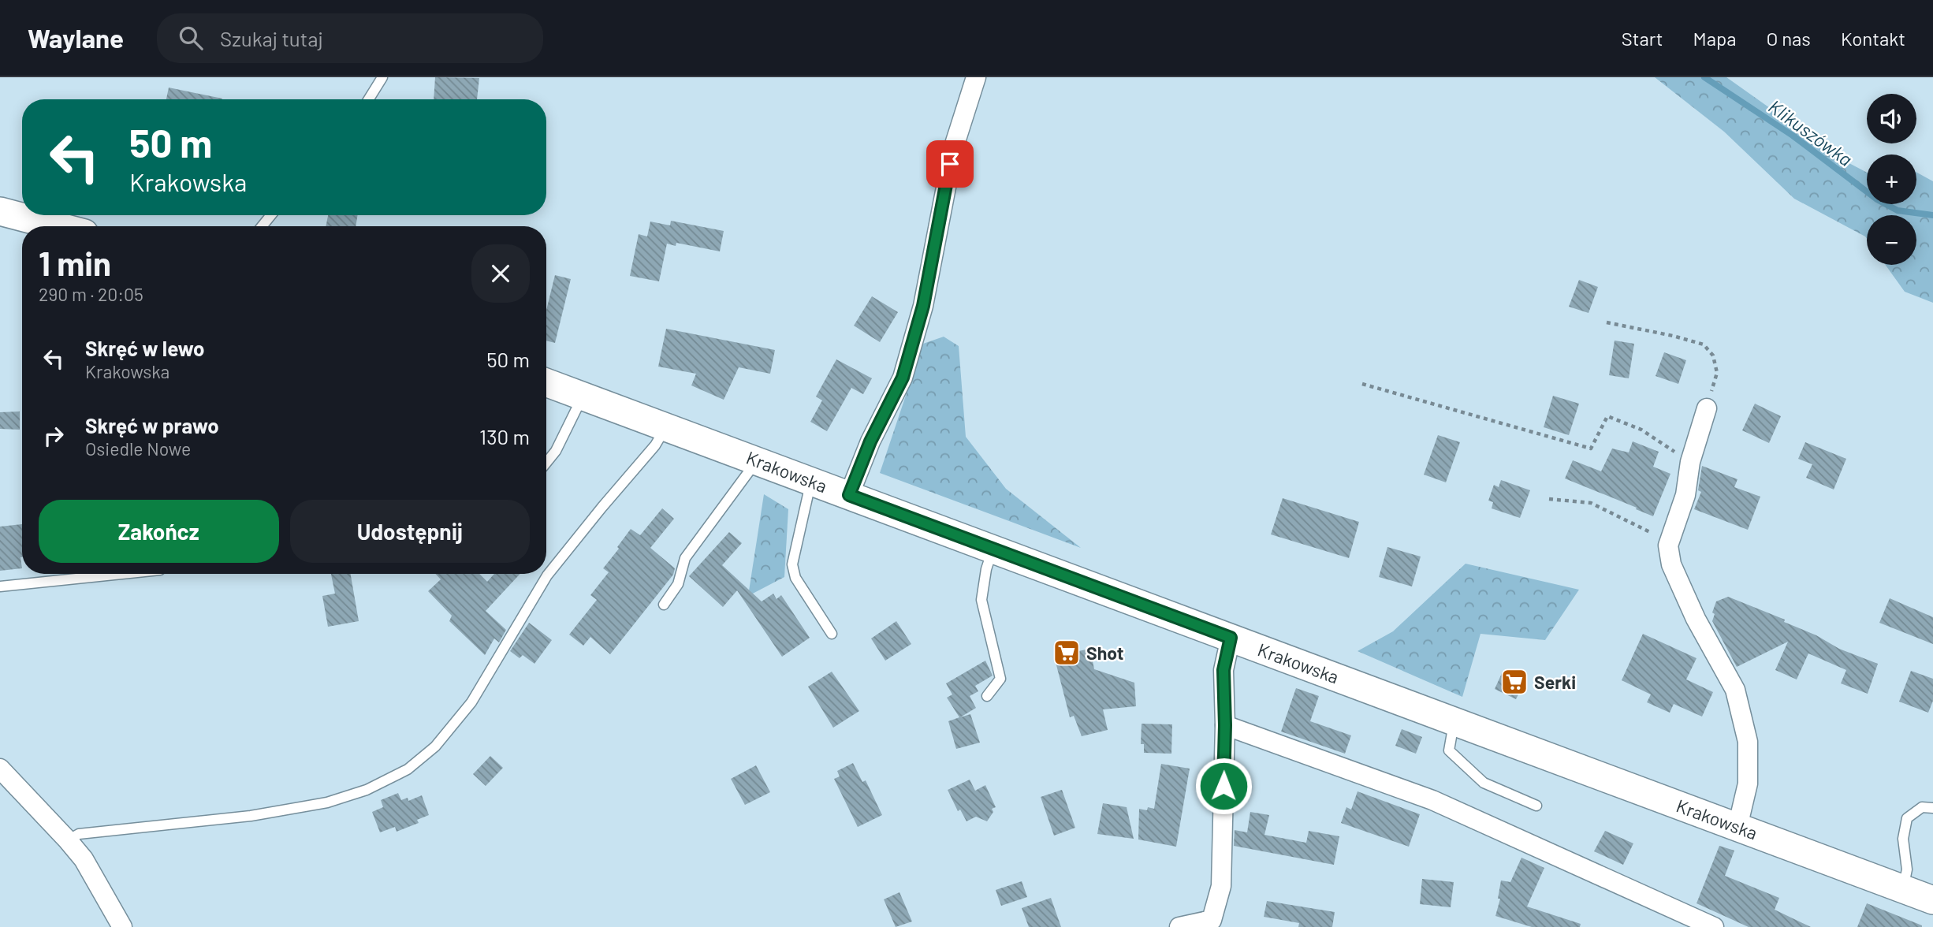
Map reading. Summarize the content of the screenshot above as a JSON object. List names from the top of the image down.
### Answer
{
  "streets": {
    "main road": ["Krakowska"]
  },
  "water": ["Klikuszówka"],
  "places": {
    "supermarket": ["Shot", "Serki"]
  },
  "page": {
    "header": "Waylane",
    "search": "Szukaj tutaj",
    "nav": [
      "Start",
      "Mapa",
      "O nas",
      "Kontakt"
    ],
    "map_buttons": ["+", "−"],
    "turn": ["50 m", "Krakowska"],
    "heading": ["1 min", "290 m · 20:05"],
    "list": [
      {
        "name": "Skręć w lewo",
        "note": "Krakowska",
        "value": "50 m"
      },
      {
        "name": "Skręć w prawo",
        "note": "Osiedle Nowe",
        "value": "130 m"
      }
    ],
    "buttons": ["Zakończ", "Udostępnij"]
  }
}
